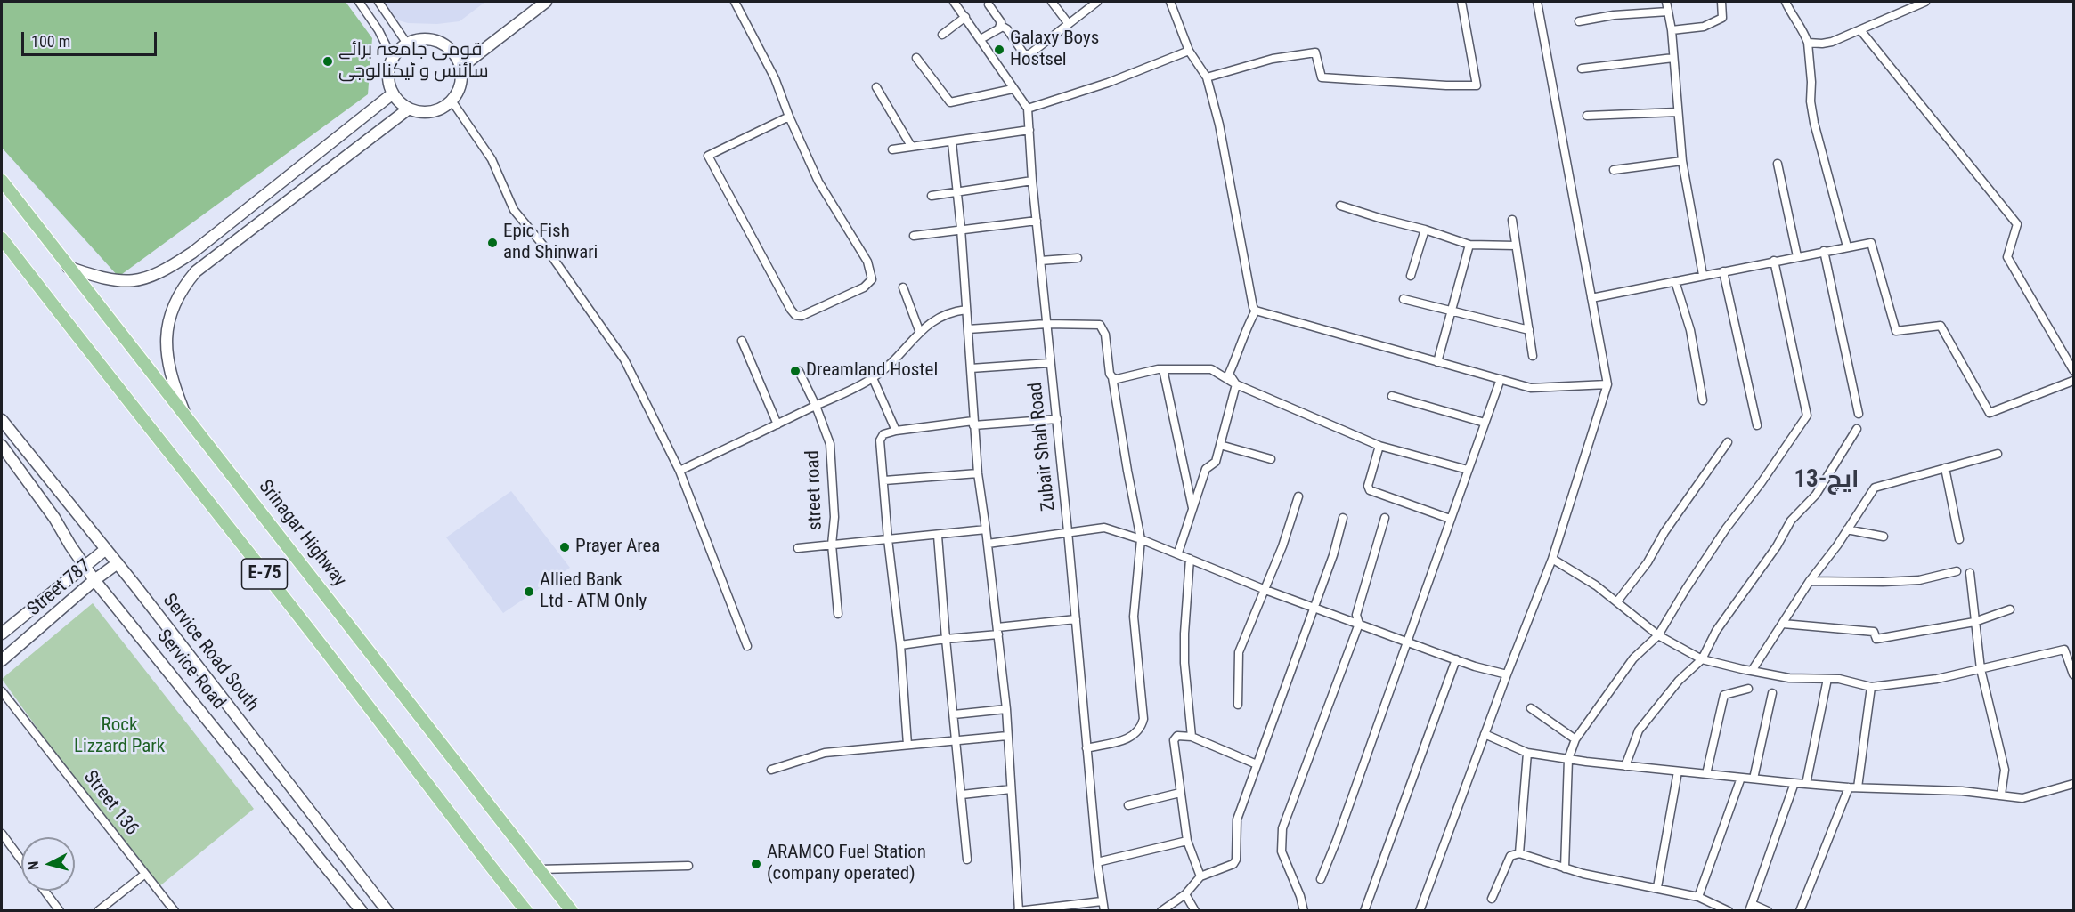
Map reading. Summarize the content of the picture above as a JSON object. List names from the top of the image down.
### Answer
{
  "streets": {
    "highway": ["Srinagar Highway", "E-75"],
    "main road": ["Street 787", "Service Road South", "Service Road"],
    "street": ["Zubair Shah Road", "street road", "Street 136"]
  },
  "crossings": [
    ["Street 787", "Service Road South"],
    ["Street 787", "Service Road"]
  ],
  "districts": ["ایچ-13"],
  "parks": ["Rock Lizzard Park"],
  "places": [
    "Galaxy Boys Hostsel",
    "قومی جامعہ برائے سائنس و ٹیکنالوجی",
    "Epic Fish and Shinwari",
    "Dreamland Hostel",
    "Prayer Area",
    "Allied Bank Ltd - ATM Only",
    "ARAMCO Fuel Station (company operated)"
  ],
  "scale_bar": "100 m",
  "north": "left"
}
